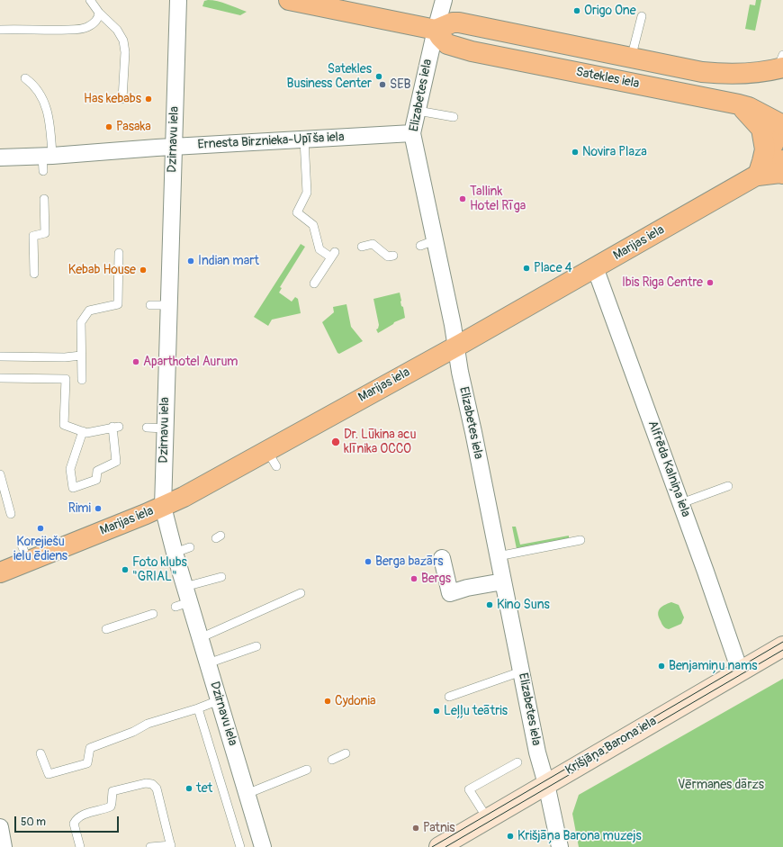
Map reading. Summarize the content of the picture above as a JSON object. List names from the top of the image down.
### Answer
{
  "streets": {
    "main road": ["Satekles iela", "Marijas iela"],
    "street": [
      "Elizabetes iela",
      "Dzirnavu iela",
      "Ernesta Birznieka-Upīša iela",
      "Alfrēda Kalniņa iela",
      "Krišjāņa Barona iela"
    ]
  },
  "crossings": [
    ["Satekles iela", "Elizabetes iela"],
    ["Elizabetes iela", "Ernesta Birznieka-Upīša iela"],
    ["Elizabetes iela", "Marijas iela"],
    ["Elizabetes iela", "Krišjāņa Barona iela"],
    ["Dzirnavu iela", "Ernesta Birznieka-Upīša iela"],
    ["Dzirnavu iela", "Marijas iela"],
    ["Marijas iela", "Alfrēda Kalniņa iela"],
    ["Alfrēda Kalniņa iela", "Krišjāņa Barona iela"]
  ],
  "parks": ["Vērmanes dārzs"],
  "places": [
    "Origo One",
    "Satekles Business Center",
    "SEB",
    "Has kebabs",
    "Pasaka",
    "Novira Plaza",
    "Tallink Hotel Rīga",
    "Indian mart",
    "Place 4",
    "Kebab House",
    "Ibis Riga Centre",
    "Aparthotel Aurum",
    "Dr. Lūkina acu klīnika OCCO",
    "Rimi",
    "Korejiešu ielu ēdiens",
    "Berga bazārs",
    "Foto klubs \"GRIAL\"",
    "Bergs",
    "Kino Suns",
    "Benjamiņu nams",
    "Cydonia",
    "Leļļu teātris",
    "tet",
    "Patnis",
    "Krišjāņa Barona muzejs"
  ],
  "scale_bar": "50 m"
}
